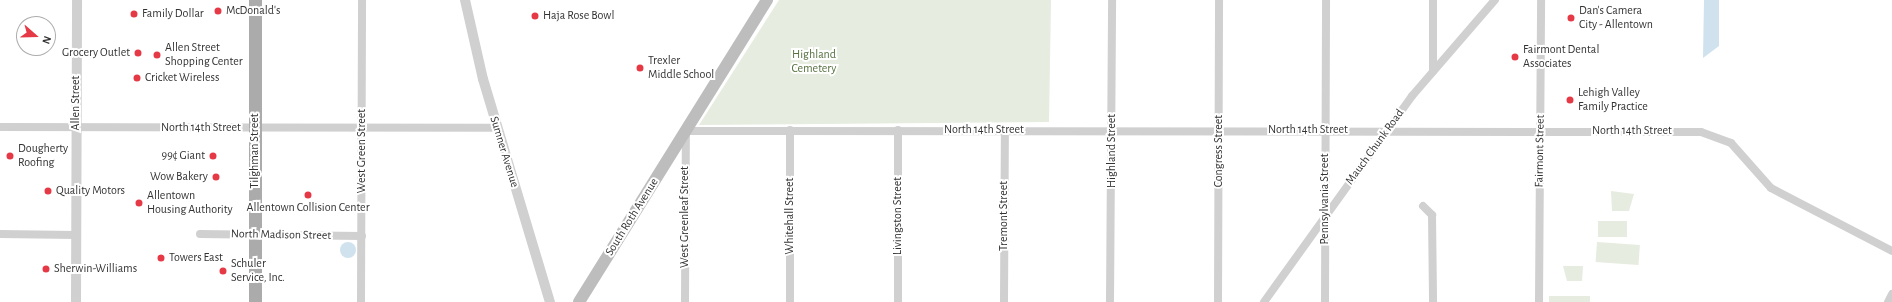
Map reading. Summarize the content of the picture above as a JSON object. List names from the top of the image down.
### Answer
{
  "streets": {
    "main road": ["Tilghman Street", "South Roth Avenue"],
    "street": [
      "Allen Street",
      "North 14th Street",
      "Mauch Chunk Road",
      "West Green Street",
      "Highland Street",
      "Congress Street",
      "Fairmont Street",
      "Sumner Avenue",
      "Pennsylvania Street",
      "Whitehall Street",
      "Livingston Street",
      "Tremont Street",
      "West Greenleaf Street",
      "North Madison Street"
    ]
  },
  "crossings": [
    ["Allen Street", "North 14th Street"],
    ["North 14th Street", "Mauch Chunk Road"],
    ["North 14th Street", "Tilghman Street"],
    ["North 14th Street", "West Green Street"],
    ["North 14th Street", "Highland Street"],
    ["North 14th Street", "Congress Street"],
    ["North 14th Street", "Fairmont Street"],
    ["North 14th Street", "Sumner Avenue"],
    ["North 14th Street", "Pennsylvania Street"],
    ["North 14th Street", "Whitehall Street"],
    ["North 14th Street", "Livingston Street"],
    ["North 14th Street", "Tremont Street"],
    ["North 14th Street", "South Roth Avenue"],
    ["North 14th Street", "West Greenleaf Street"],
    ["Mauch Chunk Road", "Pennsylvania Street"],
    ["Tilghman Street", "North Madison Street"],
    ["West Green Street", "North Madison Street"],
    ["South Roth Avenue", "West Greenleaf Street"]
  ],
  "parks": ["Highland Cemetery"],
  "places": [
    "McDonald's",
    "Family Dollar",
    "Haja Rose Bowl",
    "Dan's Camera City - Allentown",
    "Grocery Outlet",
    "Allen Street Shopping Center",
    "Fairmont Dental Associates",
    "Trexler Middle School",
    "Cricket Wireless",
    "Lehigh Valley Family Practice",
    "Dougherty Roofing",
    "99¢ Giant",
    "Wow Bakery",
    "Quality Motors",
    "Allentown Collision Center",
    "Allentown Housing Authority",
    "Towers East",
    "Sherwin-Williams",
    "Schuler Service, Inc."
  ],
  "north": "right"
}
